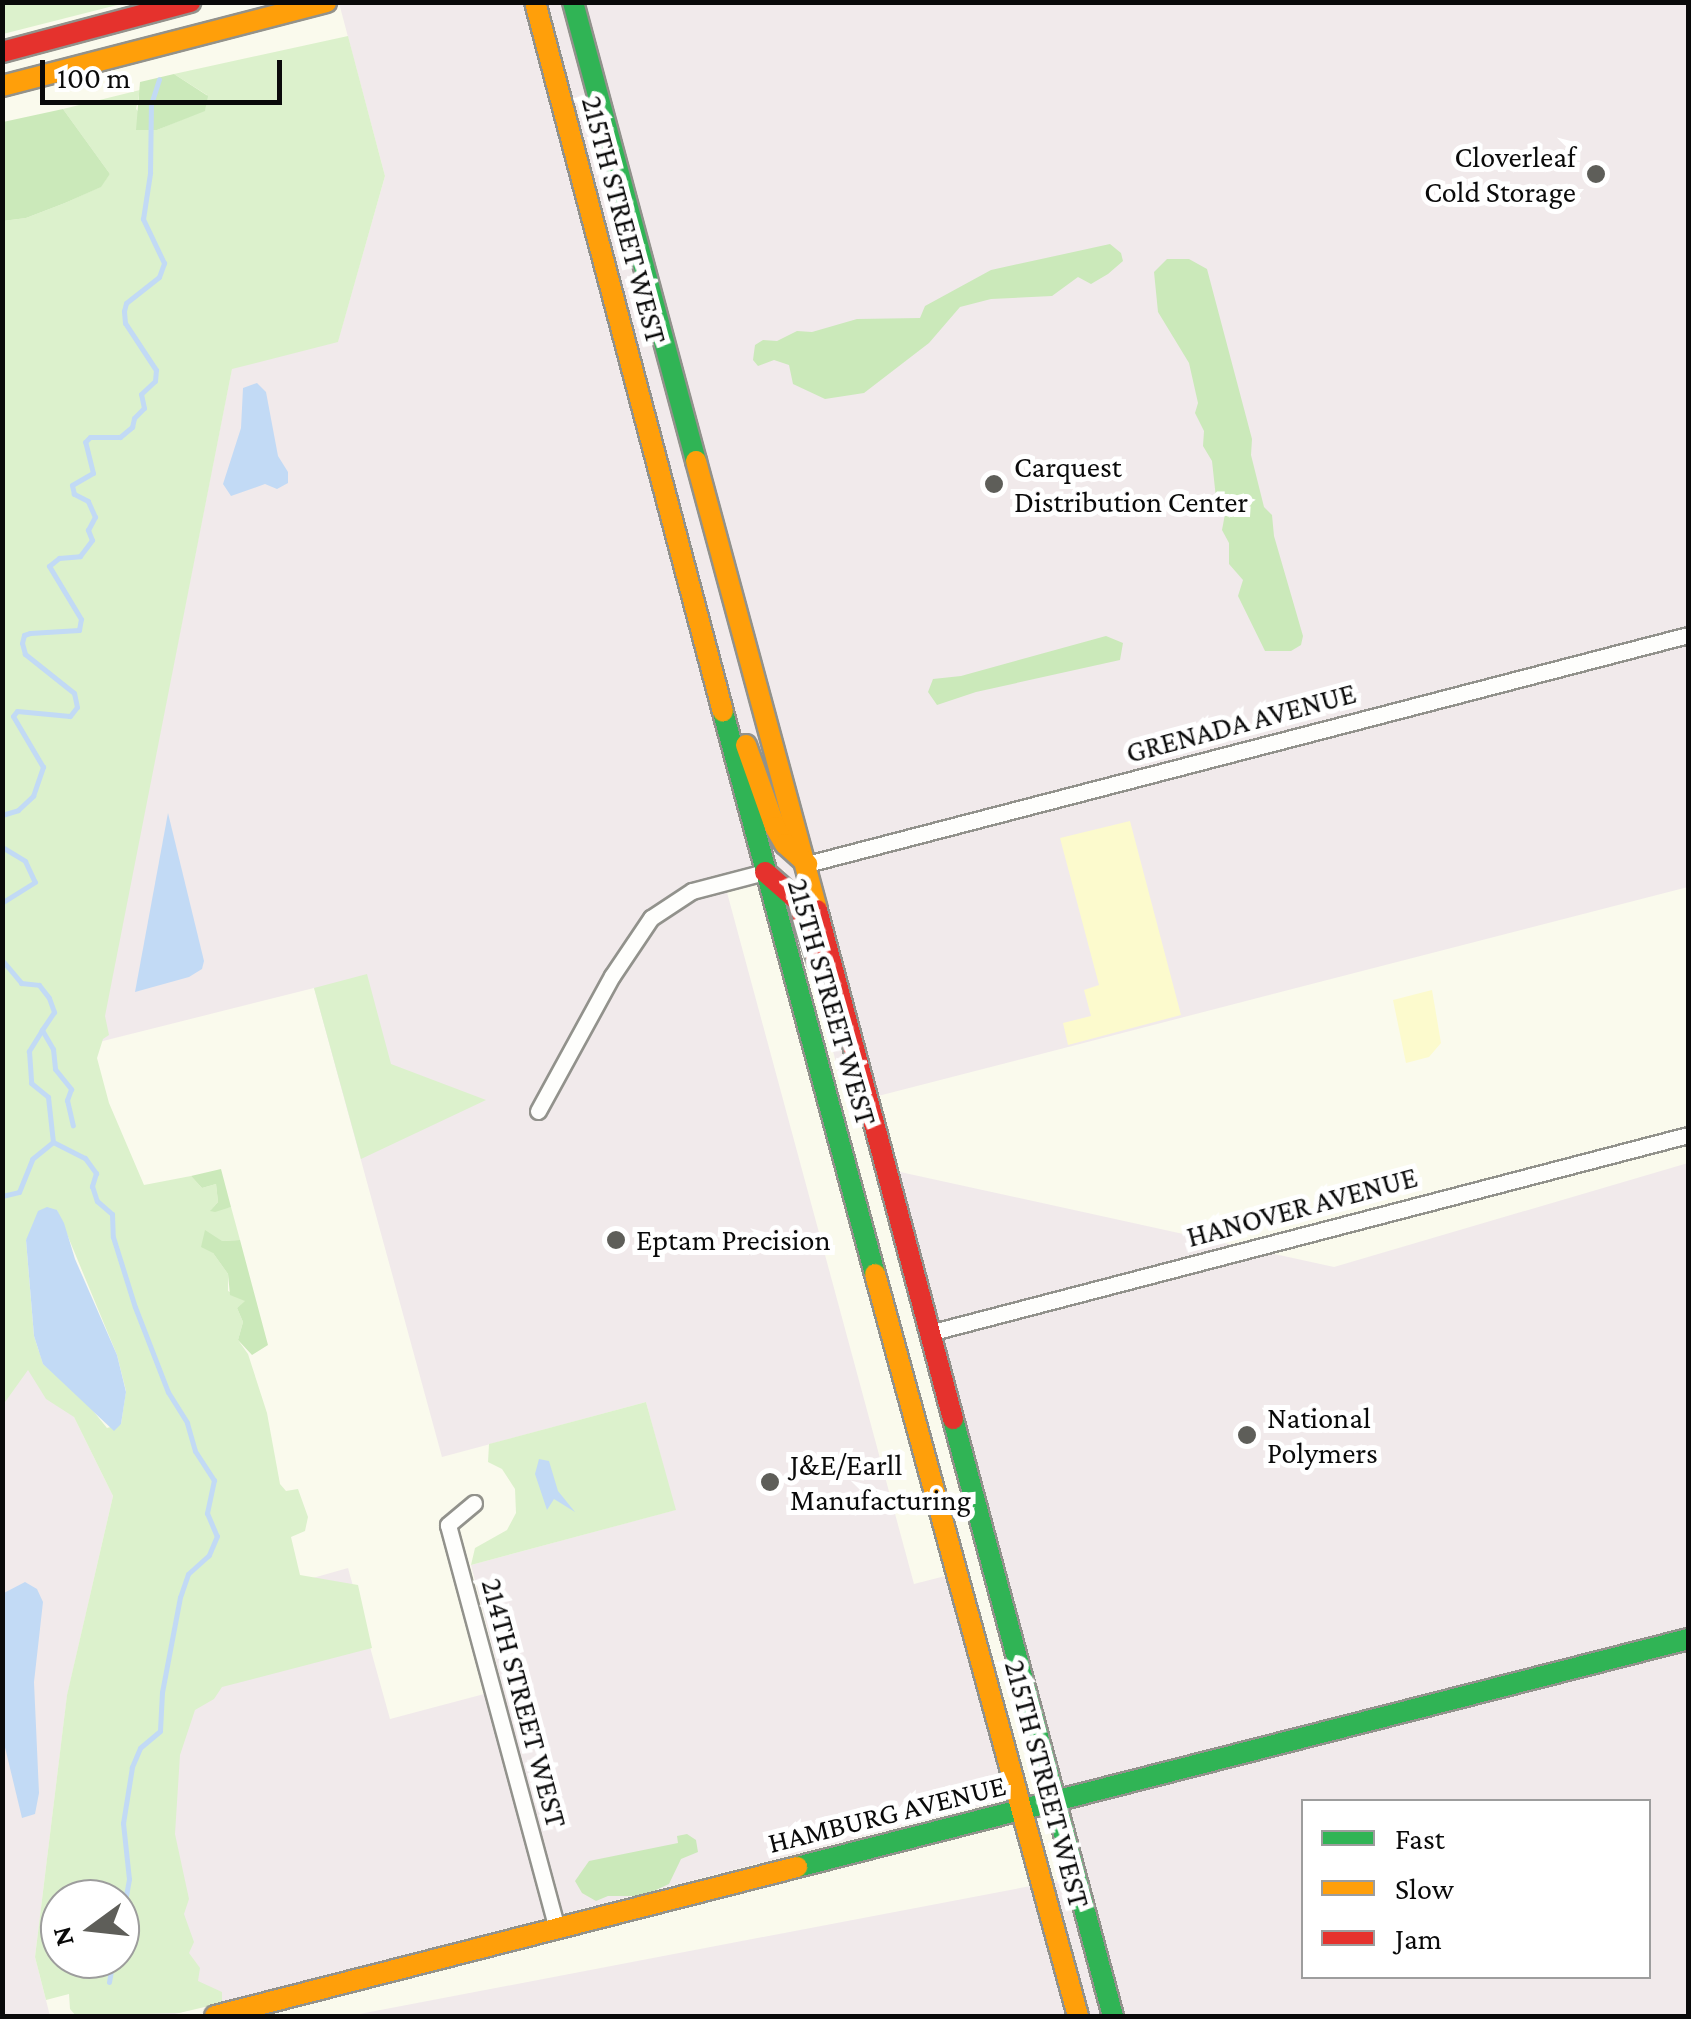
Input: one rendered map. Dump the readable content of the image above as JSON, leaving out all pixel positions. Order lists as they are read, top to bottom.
{
  "streets": {
    "main road": ["215TH STREET WEST", "HAMBURG AVENUE"],
    "street": ["GRENADA AVENUE", "HANOVER AVENUE", "214TH STREET WEST"]
  },
  "crossings": [
    ["215TH STREET WEST", "GRENADA AVENUE"],
    ["215TH STREET WEST", "HANOVER AVENUE"],
    ["215TH STREET WEST", "HAMBURG AVENUE"],
    ["214TH STREET WEST", "HAMBURG AVENUE"]
  ],
  "places": [
    "Cloverleaf Cold Storage",
    "Carquest Distribution Center",
    "Eptam Precision",
    "National Polymers",
    "J&E/Earll Manufacturing"
  ],
  "legend": ["Fast", "Slow", "Jam"],
  "scale_bar": "100 m",
  "north": "left"
}
